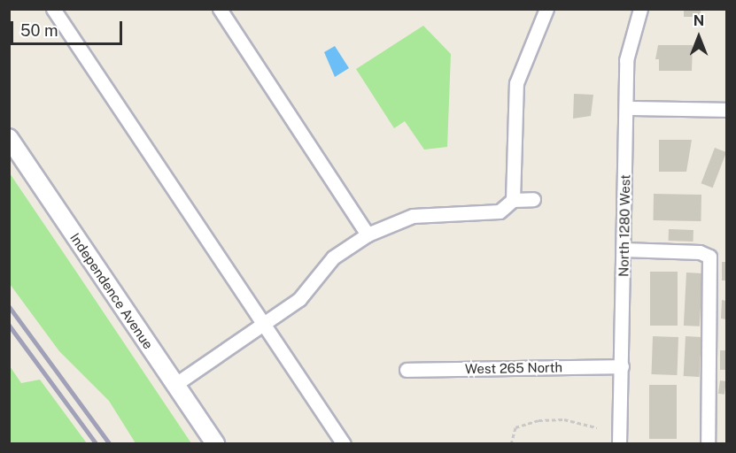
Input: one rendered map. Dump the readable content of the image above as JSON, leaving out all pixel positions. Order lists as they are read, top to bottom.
{
  "streets": {
    "street": ["North 1280 West", "Independence Avenue", "West 265 North"]
  },
  "crossings": [
    ["North 1280 West", "West 265 North"]
  ],
  "scale_bar": "50 m",
  "north": "top"
}
